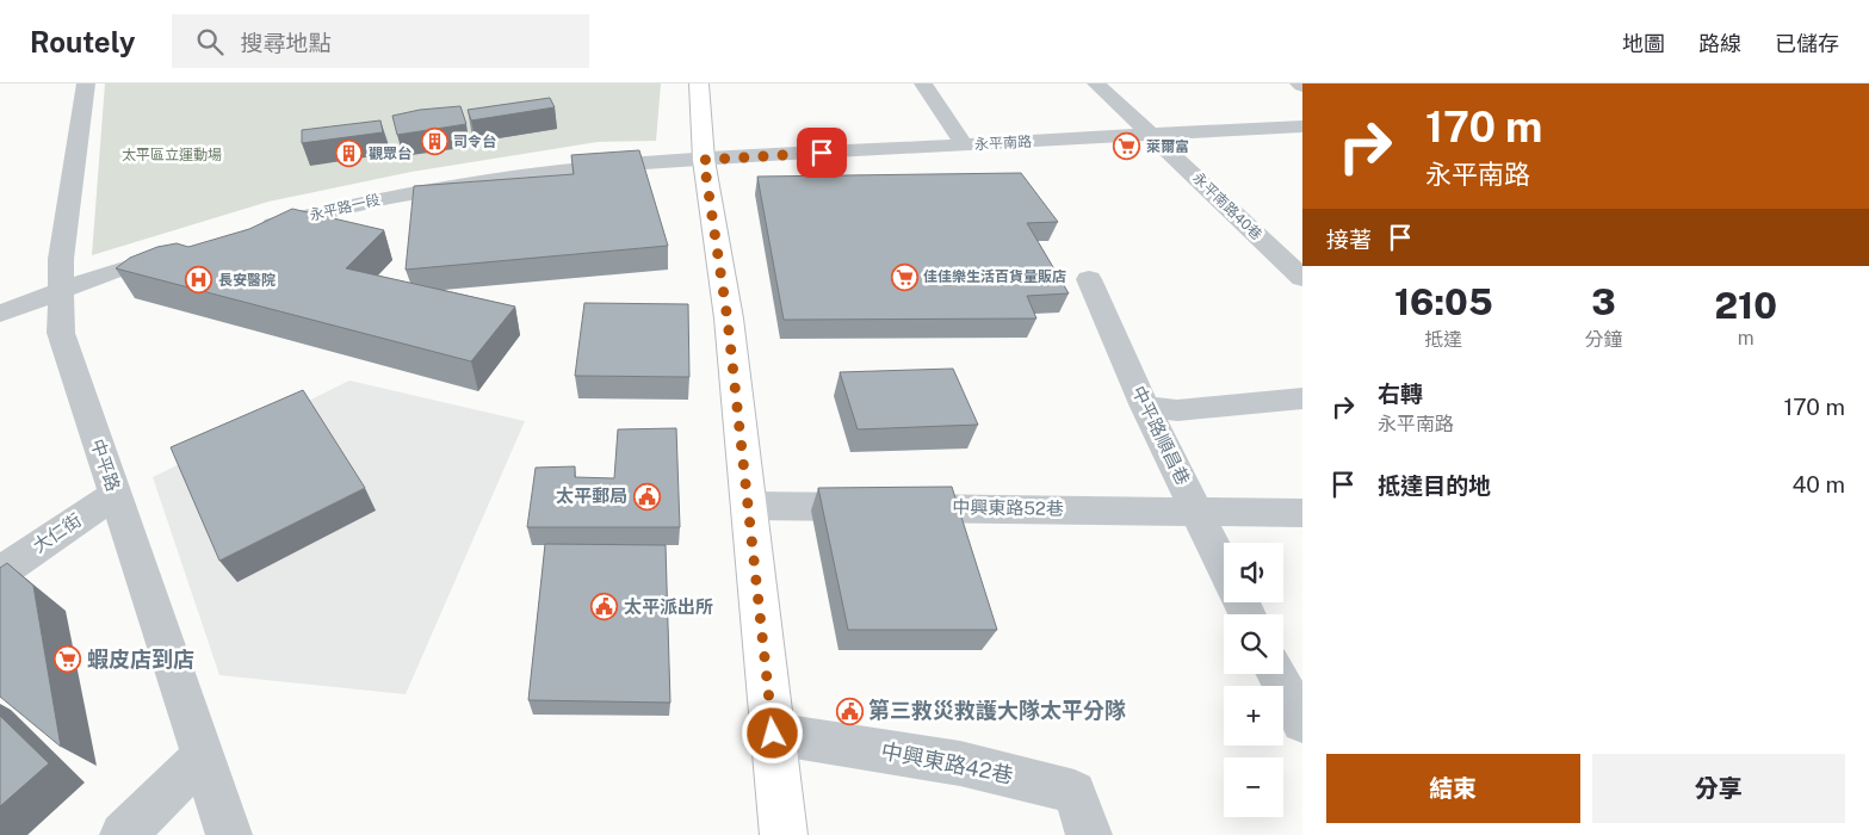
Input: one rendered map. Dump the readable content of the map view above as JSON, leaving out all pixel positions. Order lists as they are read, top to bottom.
{
  "streets": {
    "street": [
      "永平南路",
      "永平南路40巷",
      "永平路一段",
      "中平路順昌巷",
      "中平路",
      "中興東路52巷",
      "大仁街",
      "中興東路42巷"
    ]
  },
  "crossings": [
    ["永平南路", "永平南路40巷"],
    ["永平南路", "永平路一段"],
    ["中平路順昌巷", "中興東路52巷"],
    ["中平路", "大仁街"]
  ],
  "parks": ["太平區立運動場"],
  "places": {
    "building": ["司令台", "觀眾台"],
    "supermarket": ["萊爾富", "佳佳樂生活百貨量販店", "蝦皮店到店"],
    "hospital": ["長安醫院"],
    "public building": ["太平郵局", "太平派出所", "第三救災救護大隊太平分隊"]
  },
  "page": {
    "header": "Routely",
    "search": "搜尋地點",
    "nav": ["地圖", "路線", "已儲存"],
    "turn": ["170 m", "永平南路"],
    "then": "接著",
    "eta": [
      "16:05",
      "抵達",
      "3",
      "分鐘",
      "210",
      "m"
    ],
    "list": [
      {
        "name": "右轉",
        "note": "永平南路",
        "value": "170 m"
      },
      {
        "name": "抵達目的地",
        "value": "40 m"
      }
    ],
    "map_buttons": ["+", "−"],
    "buttons": ["結束", "分享"]
  }
}
